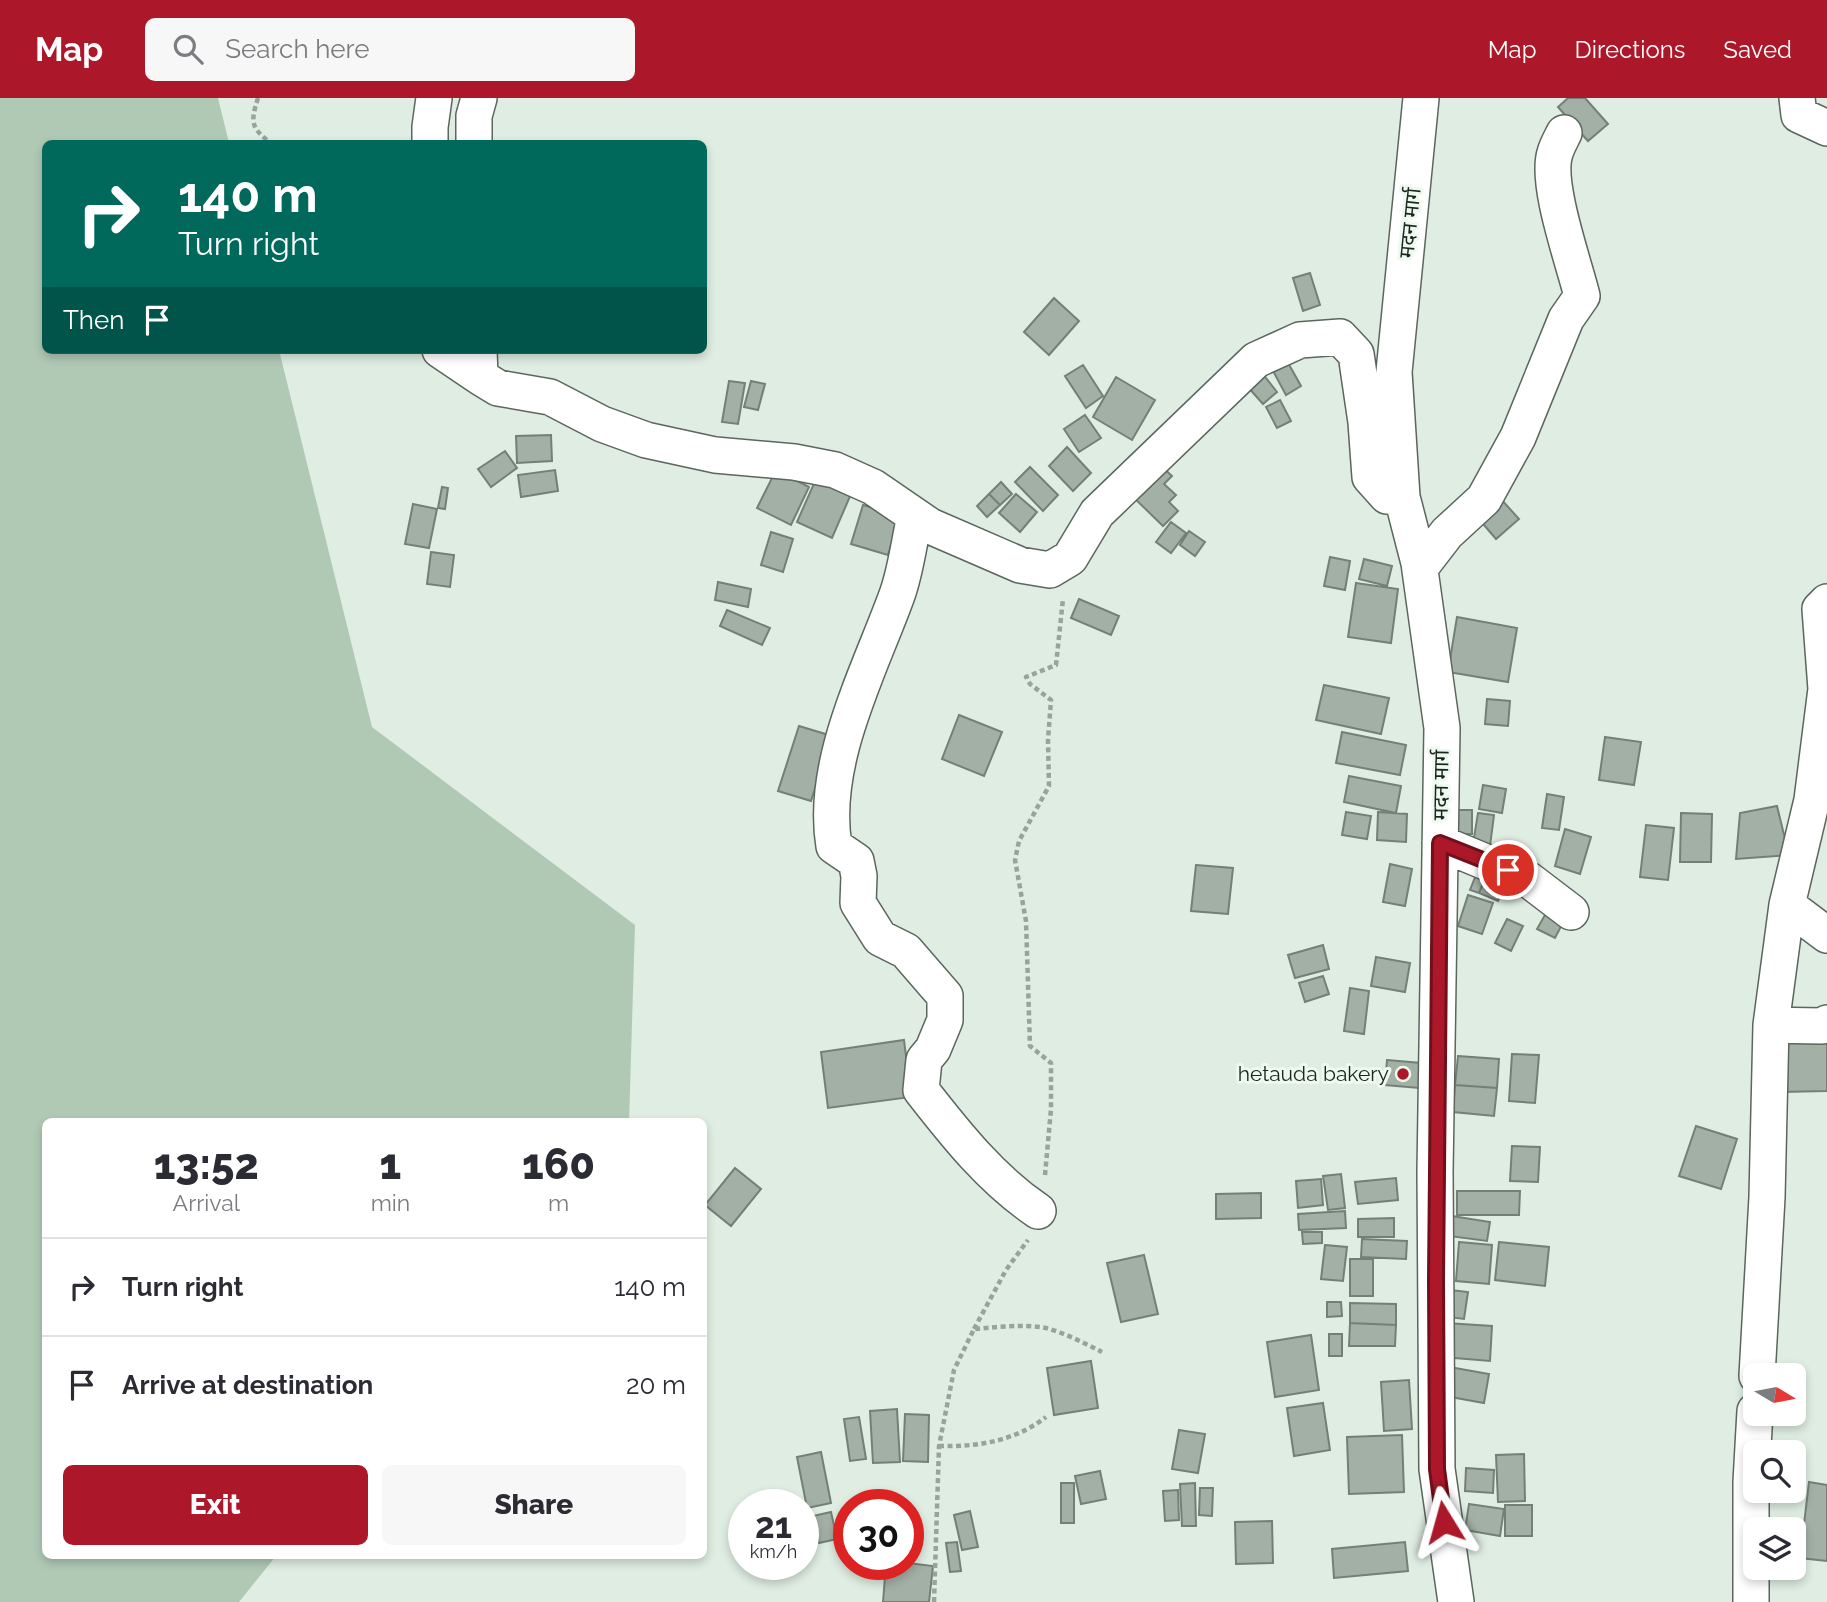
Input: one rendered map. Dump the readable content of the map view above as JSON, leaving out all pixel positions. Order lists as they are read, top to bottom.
{
  "streets": {
    "street": ["मदन मार्ग"]
  },
  "places": ["hetauda bakery"],
  "north": "right",
  "page": {
    "header": "Map",
    "search": "Search here",
    "nav": ["Map", "Directions", "Saved"],
    "turn": ["140 m", "Turn right"],
    "then": "Then",
    "eta": [
      "13:52",
      "Arrival",
      "1",
      "min",
      "160",
      "m"
    ],
    "list": [
      {
        "name": "Turn right",
        "value": "140 m"
      },
      {
        "name": "Arrive at destination",
        "value": "20 m"
      }
    ],
    "buttons": ["Exit", "Share"],
    "speed": "21 km/h",
    "limit": "30"
  }
}
